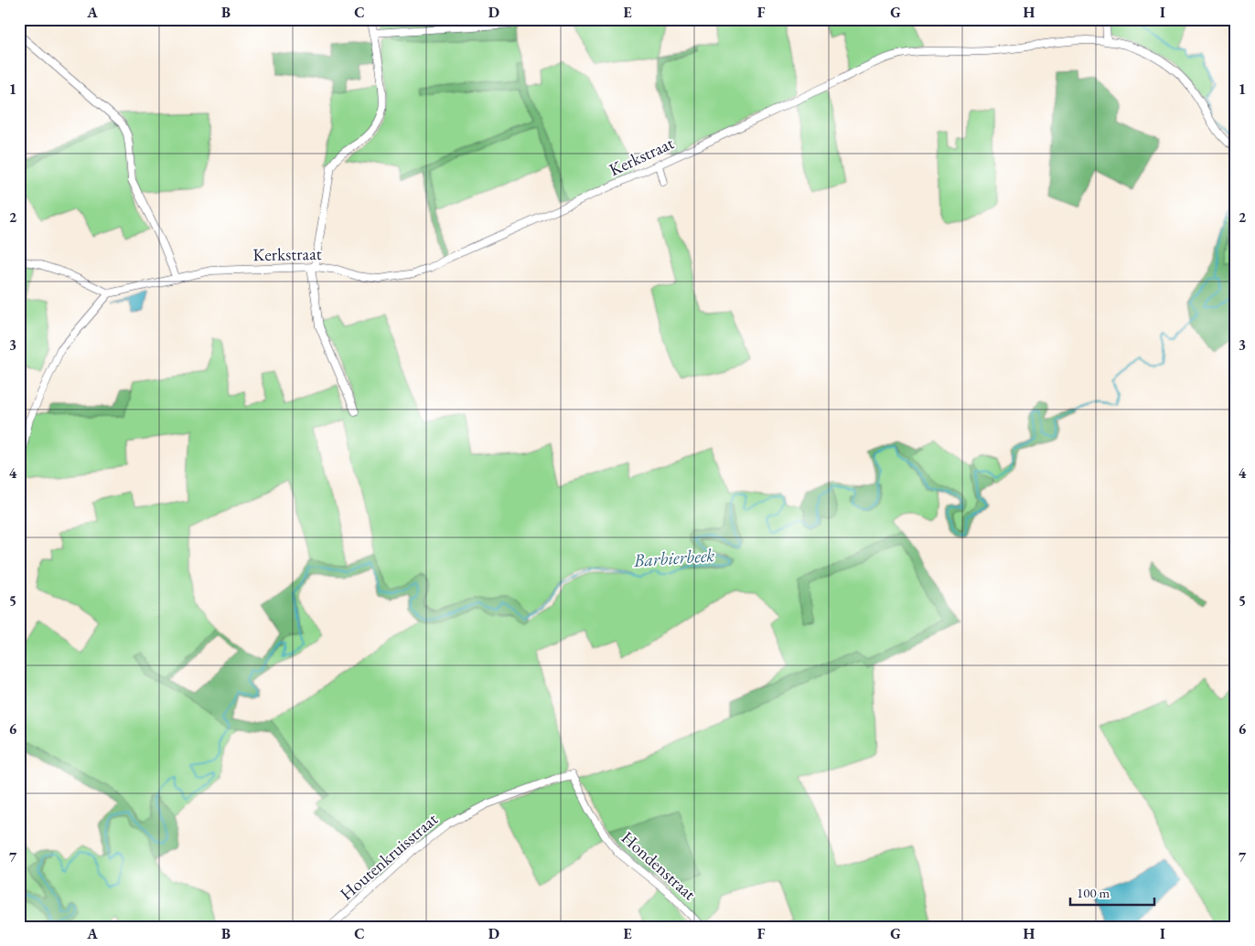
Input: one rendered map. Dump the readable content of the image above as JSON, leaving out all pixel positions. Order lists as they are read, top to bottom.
{
  "streets": {
    "street": ["Kerkstraat", "Houtenkruisstraat", "Hondenstraat"]
  },
  "crossings": [
    ["Houtenkruisstraat", "Hondenstraat"]
  ],
  "water": ["Barbierbeek"],
  "scale_bar": "100 m",
  "grid": {
    "columns": [
      "A",
      "B",
      "C",
      "D",
      "E",
      "F",
      "G",
      "H",
      "I"
    ],
    "rows": [
      "1",
      "2",
      "3",
      "4",
      "5",
      "6",
      "7"
    ]
  }
}
